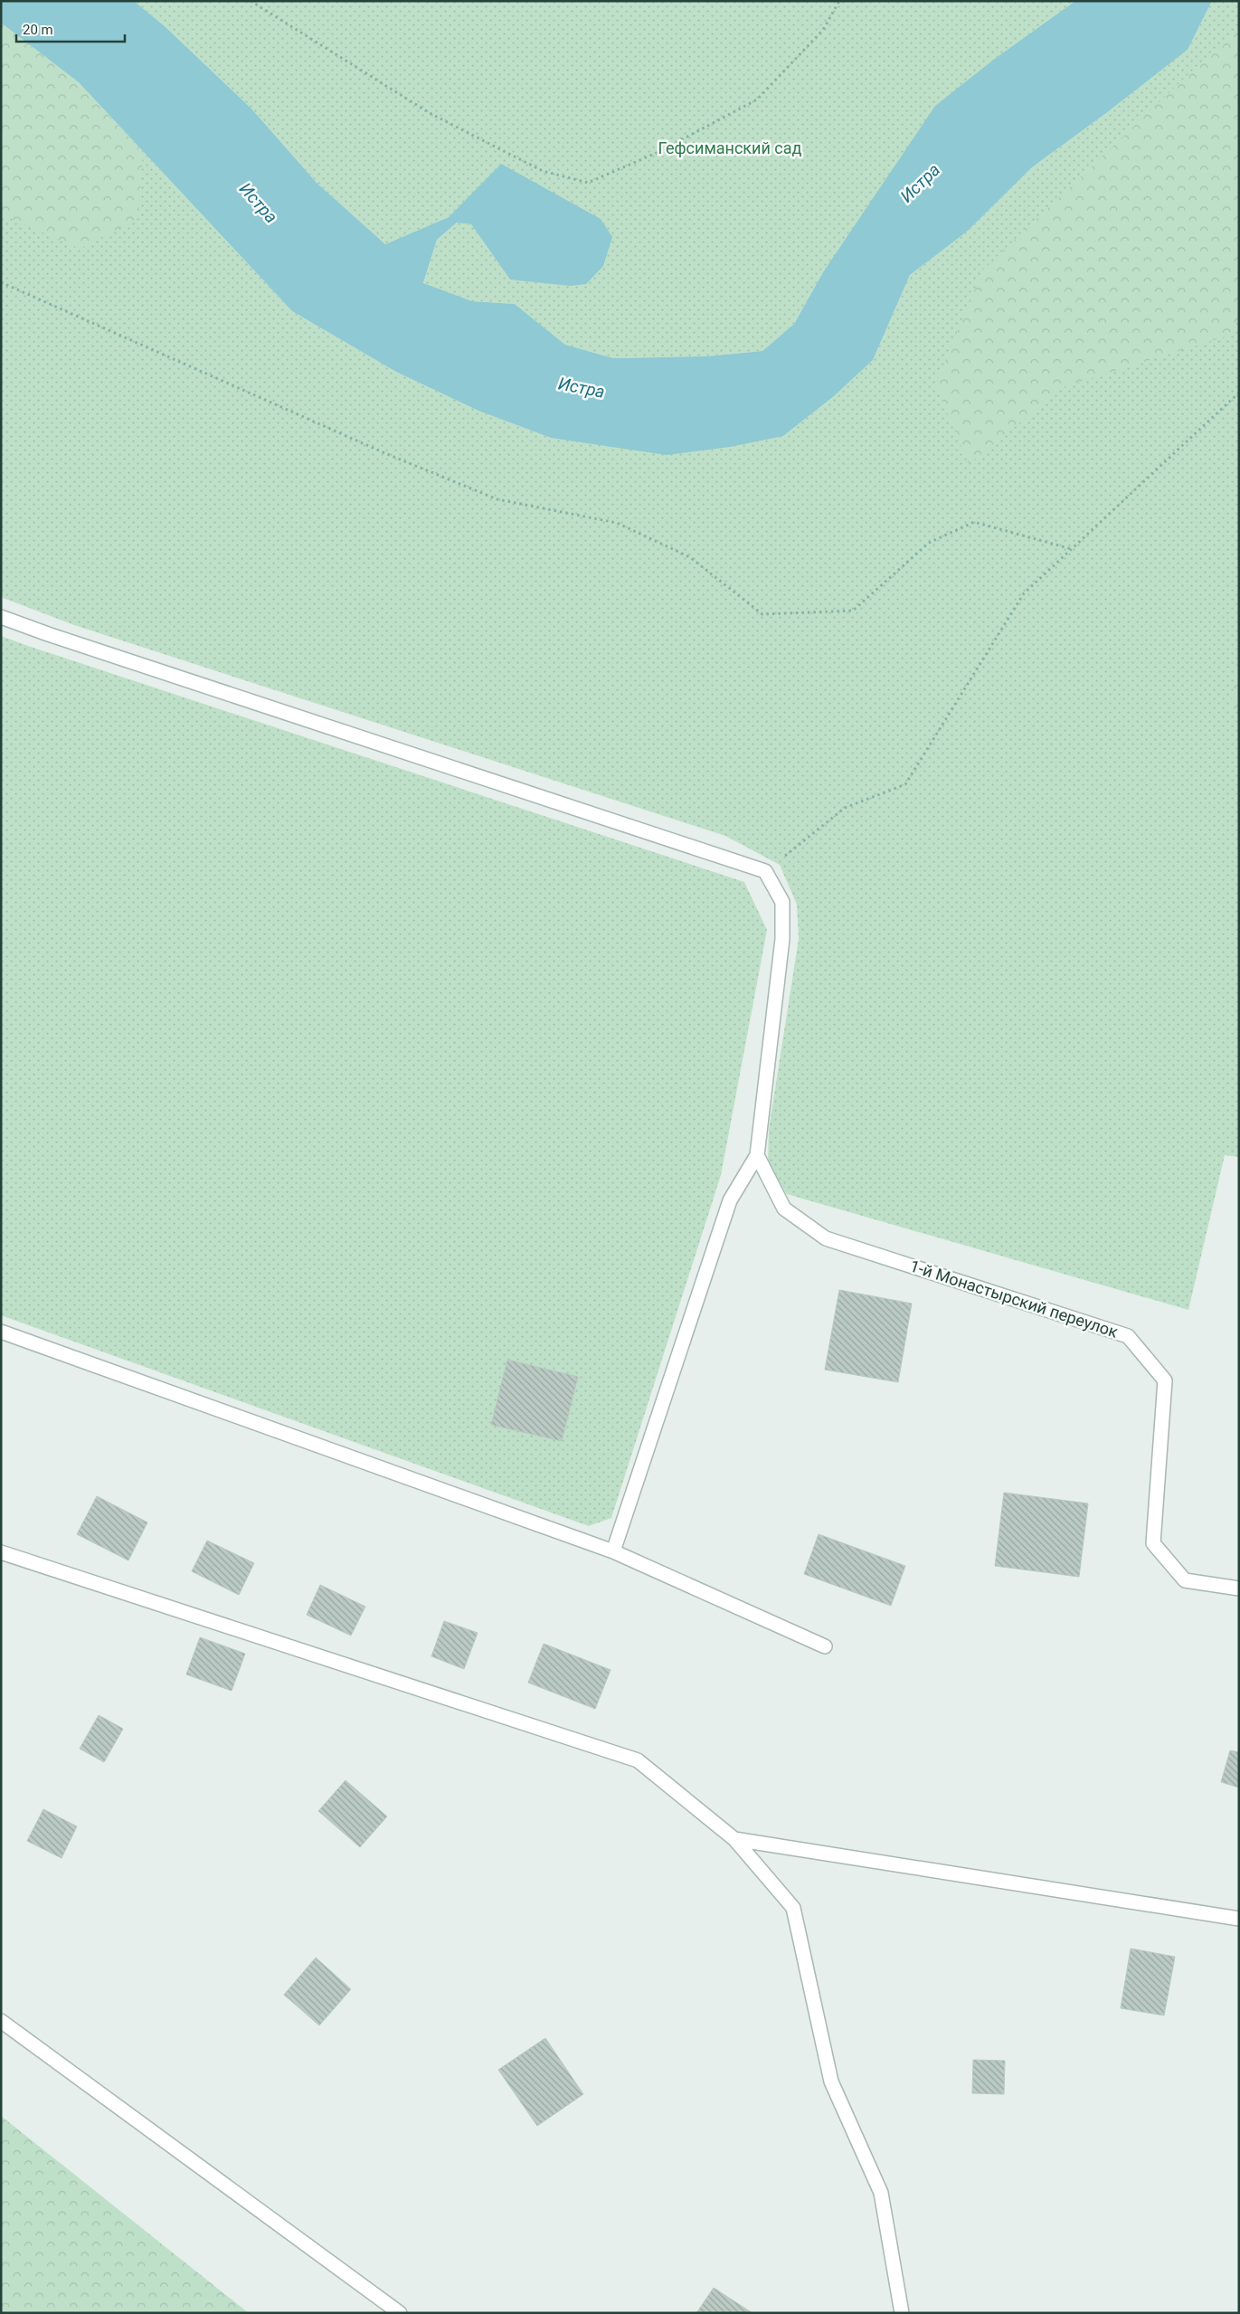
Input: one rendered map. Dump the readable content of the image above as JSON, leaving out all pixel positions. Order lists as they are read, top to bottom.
{
  "streets": {
    "street": ["1-й Монастырский переулок"]
  },
  "water": ["Истра"],
  "parks": ["Гефсиманский сад"],
  "scale_bar": "20 m"
}
